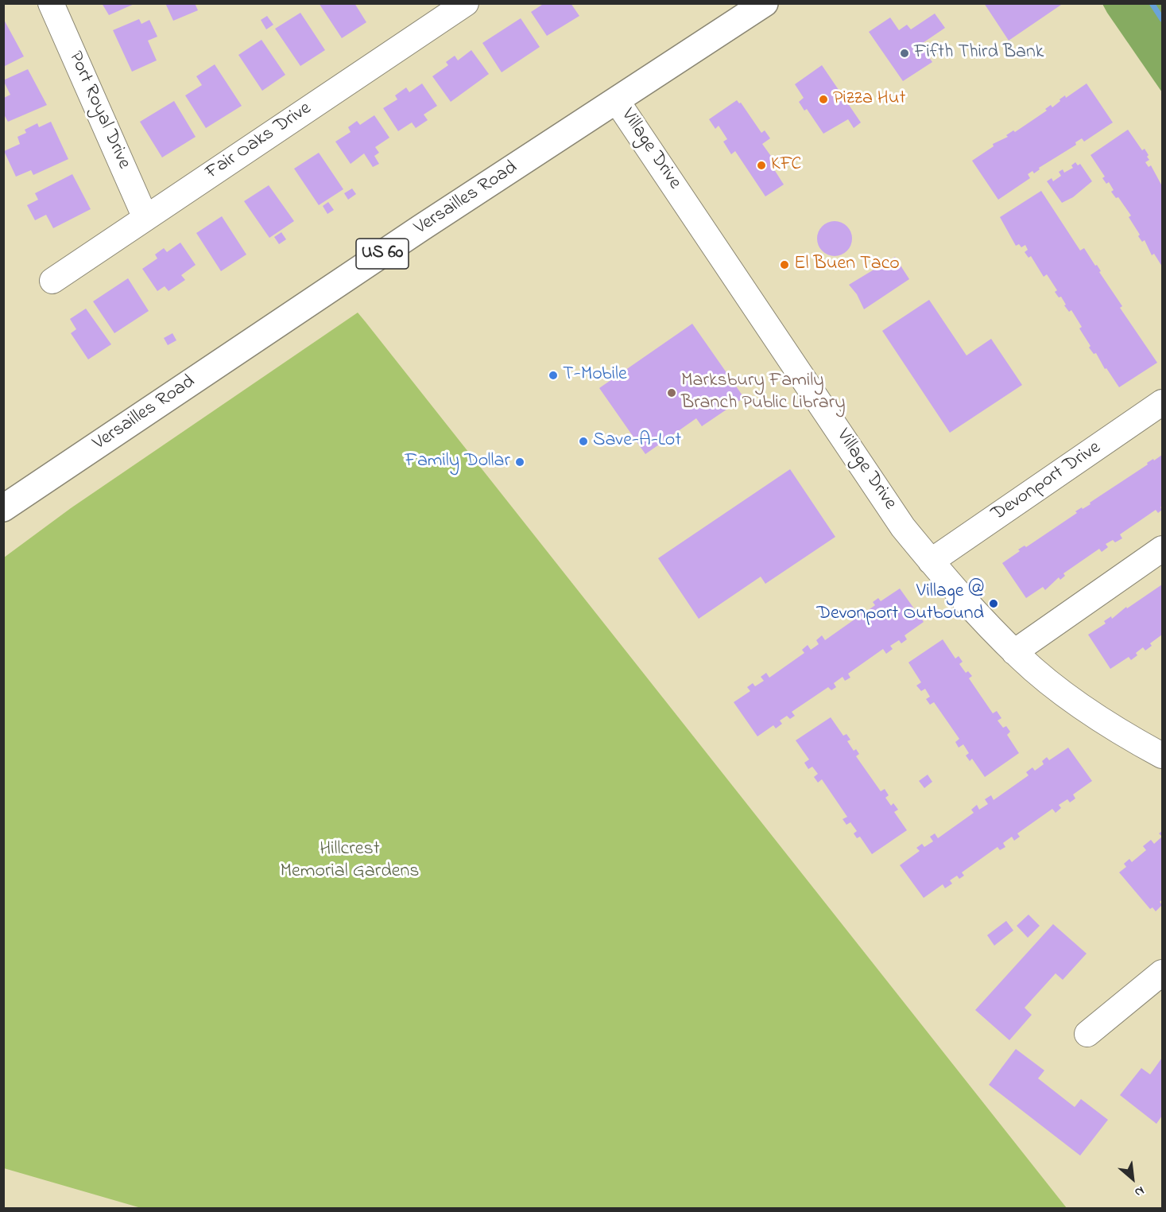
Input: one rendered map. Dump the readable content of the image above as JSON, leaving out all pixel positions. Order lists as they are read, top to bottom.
{
  "streets": {
    "main road": ["Versailles Road", "US 60"],
    "street": [
      "Port Royal Drive",
      "Fair Oaks Drive",
      "Village Drive",
      "Devonport Drive"
    ]
  },
  "crossings": [
    ["Port Royal Drive", "Fair Oaks Drive"],
    ["Village Drive", "Versailles Road"],
    ["Village Drive", "Devonport Drive"]
  ],
  "parks": ["Hillcrest Memorial Gardens"],
  "places": [
    "Fifth Third Bank",
    "Pizza Hut",
    "KFC",
    "El Buen Taco",
    "T-Mobile",
    "Marksbury Family Branch Public Library",
    "Save-A-Lot",
    "Family Dollar",
    "Village @ Devonport Outbound"
  ],
  "north": "bottom right"
}
